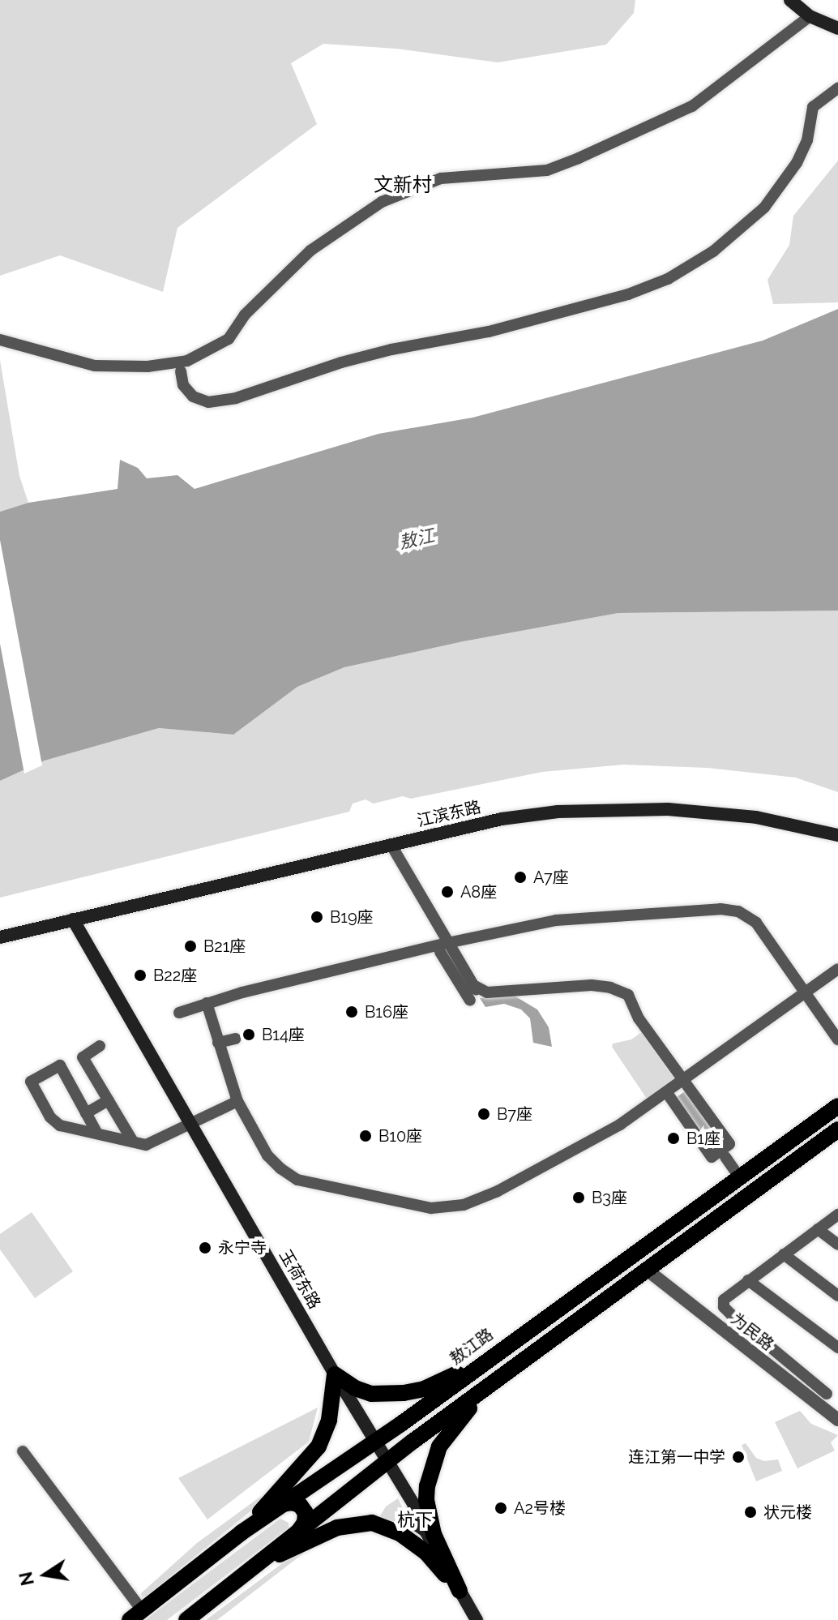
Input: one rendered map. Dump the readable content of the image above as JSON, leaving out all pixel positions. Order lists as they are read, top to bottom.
{
  "streets": {
    "main road": ["江滨东路", "玉荷东路", "敖江路"],
    "street": ["为民路"]
  },
  "crossings": [
    ["江滨东路", "玉荷东路"],
    ["玉荷东路", "敖江路"]
  ],
  "districts": ["文新村", "杭下"],
  "water": ["敖江"],
  "places": [
    "A7座",
    "A8座",
    "B19座",
    "B21座",
    "B22座",
    "B16座",
    "B14座",
    "B7座",
    "B10座",
    "B1座",
    "B3座",
    "永宁寺",
    "连江第一中学",
    "A2号楼",
    "状元楼"
  ],
  "north": "left"
}
